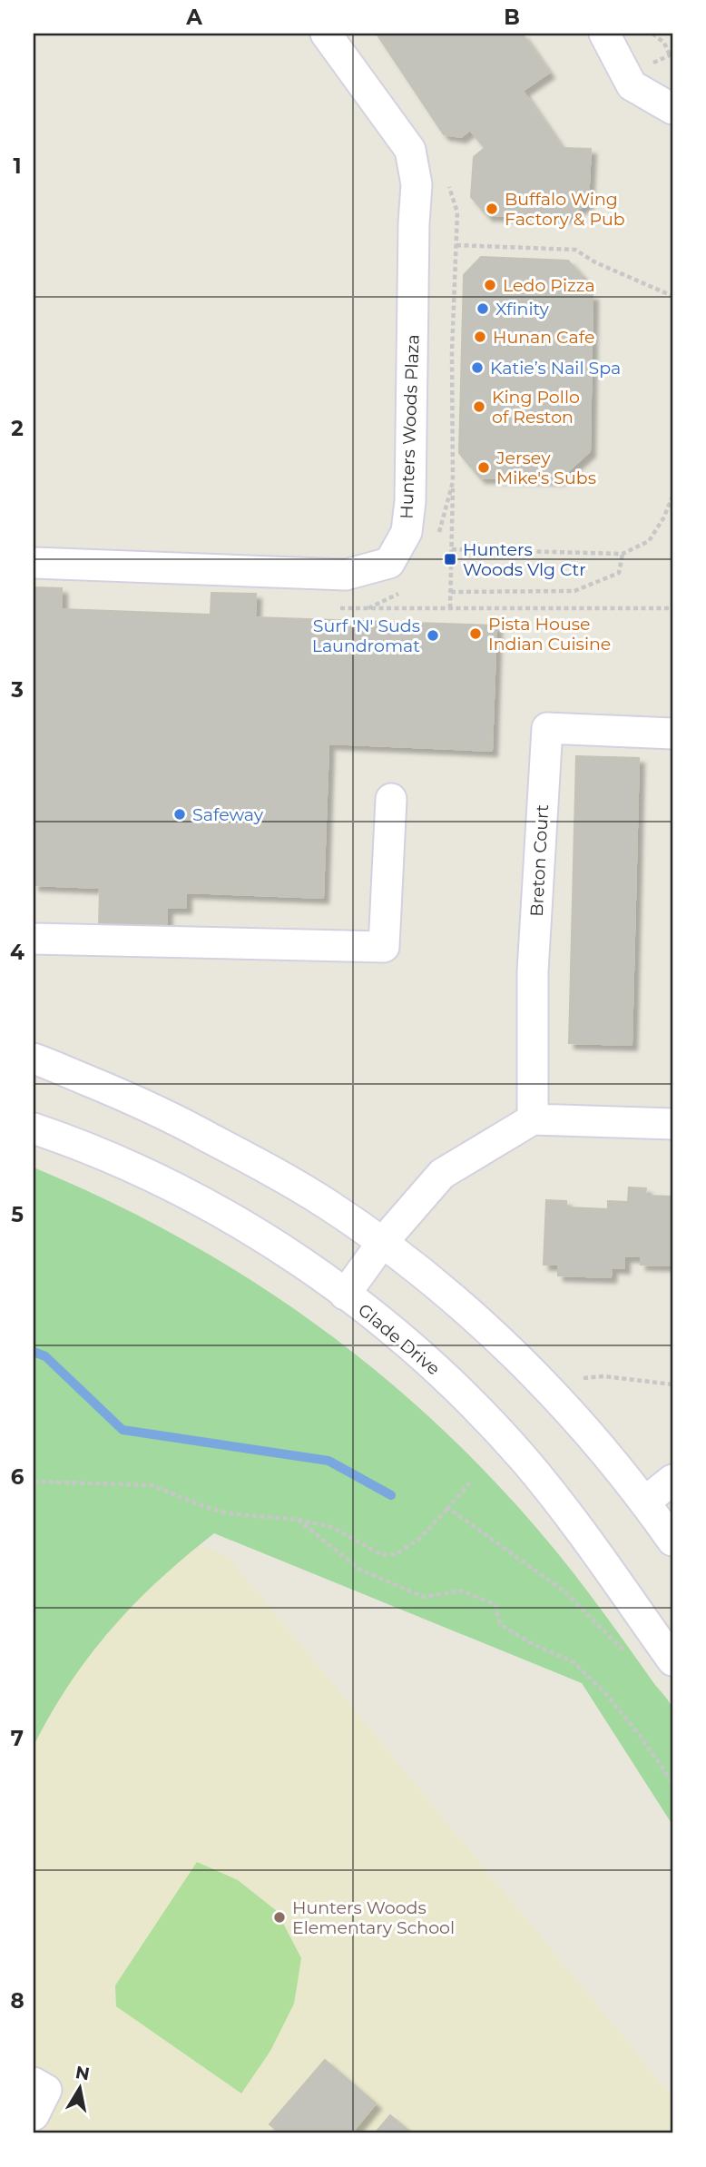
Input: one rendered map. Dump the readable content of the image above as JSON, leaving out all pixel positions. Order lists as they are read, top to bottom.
{
  "streets": {
    "street": ["Hunters Woods Plaza", "Breton Court", "Glade Drive"]
  },
  "places": {
    "other": [
      "Buffalo Wing Factory & Pub",
      "Ledo Pizza",
      "Xfinity",
      "Hunan Cafe",
      "Katie’s Nail Spa",
      "King Pollo of Reston",
      "Jersey Mike's Subs",
      "Pista House Indian Cuisine",
      "Surf 'N' Suds Laundromat",
      "Safeway",
      "Hunters Woods Elementary School"
    ],
    "transit": ["Hunters Woods Vlg Ctr"]
  },
  "north": "top",
  "grid": {
    "columns": ["A", "B"],
    "rows": [
      "1",
      "2",
      "3",
      "4",
      "5",
      "6",
      "7",
      "8"
    ]
  }
}
